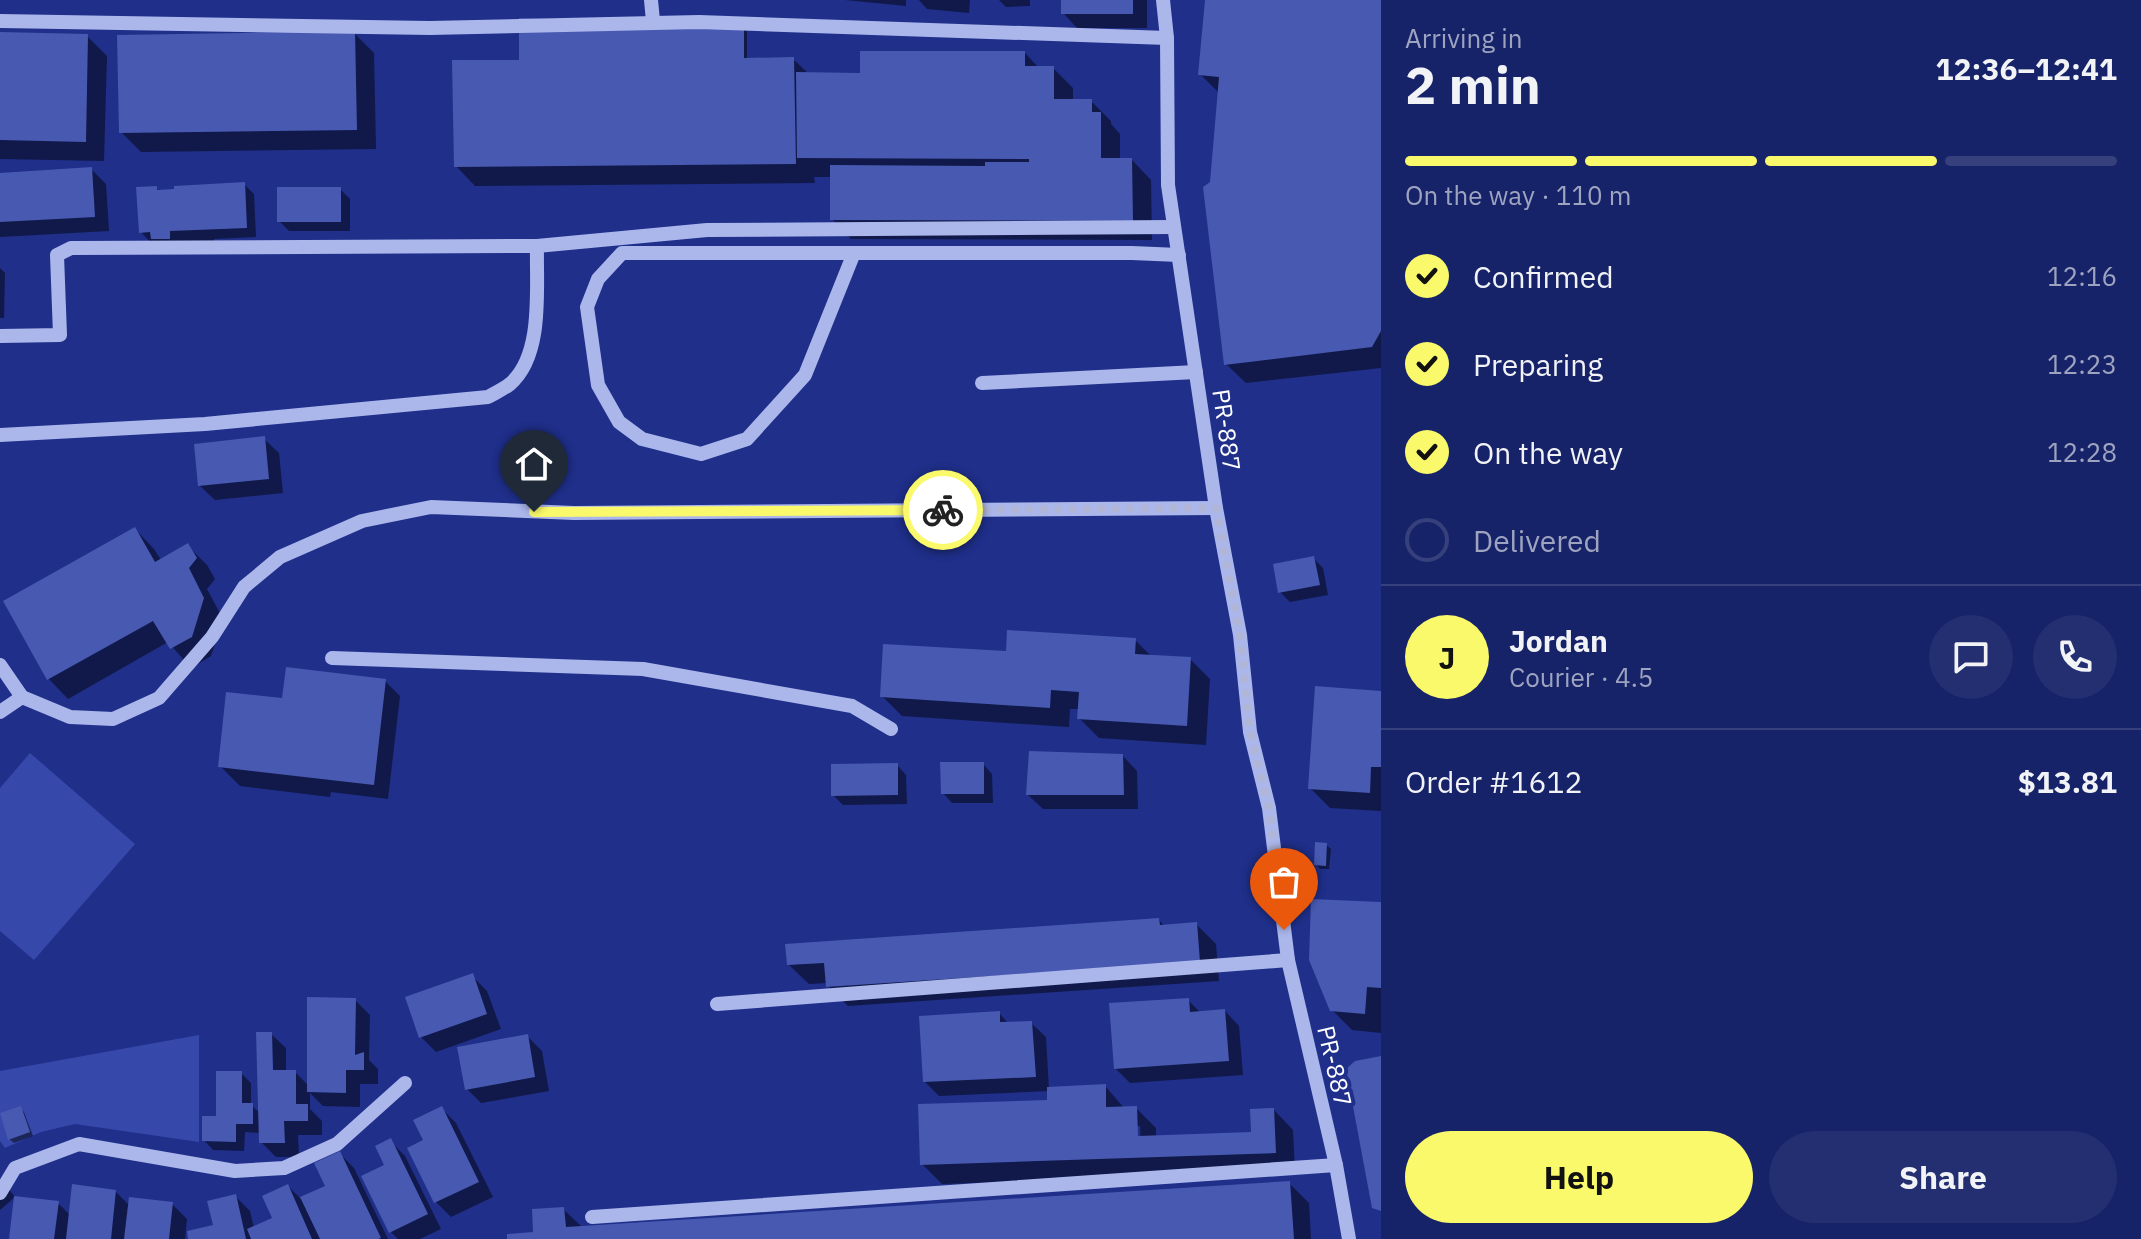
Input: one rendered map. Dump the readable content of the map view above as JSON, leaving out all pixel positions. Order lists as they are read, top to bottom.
{
  "streets": {
    "street": ["PR-887"]
  },
  "page": {
    "heading": ["2 min", "Arriving in", "12:36–12:41"],
    "panel": [
      "Jordan",
      "Courier · 4.5",
      "Order #1612",
      "$13.81"
    ],
    "bar": "On the way · 110 m",
    "list": [
      ["Confirmed", "12:16"],
      ["Preparing", "12:23"],
      ["On the way", "12:28"],
      "Delivered"
    ],
    "round": "J",
    "buttons": ["Help", "Share"]
  }
}
